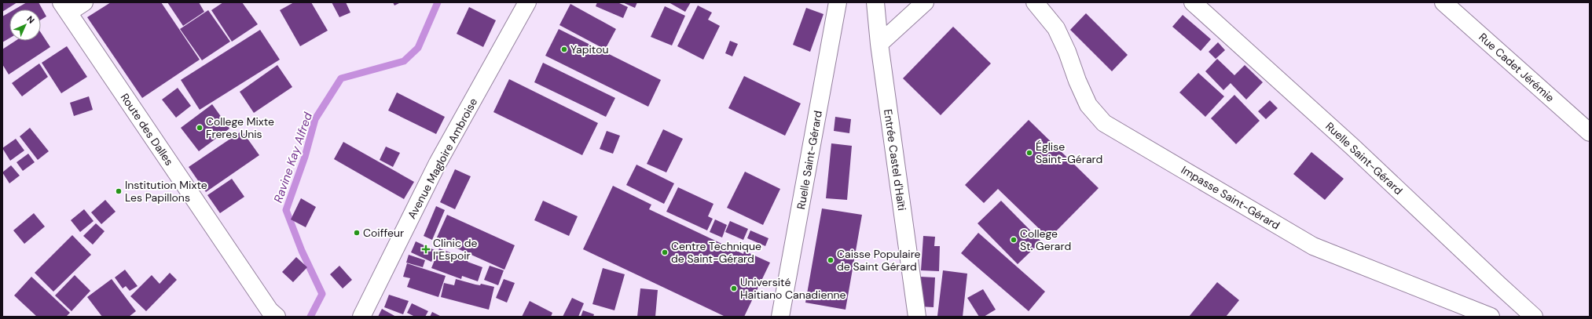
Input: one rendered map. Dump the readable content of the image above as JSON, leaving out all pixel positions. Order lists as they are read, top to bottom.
{
  "streets": {
    "street": [
      "Rue Cadet Jérémie",
      "Route des Dalles",
      "Avenue Magloire Ambroise",
      "Ruelle Saint-Gérard",
      "Entrée Castel d'Haïti",
      "Impasse Saint-Gérard"
    ]
  },
  "water": ["Ravine Kay Alfred"],
  "places": {
    "other": [
      "Yapitou",
      "College Mixte Freres Unis",
      "Église Saint-Gérard",
      "Institution Mixte Les Papillons",
      "Coiffeur",
      "College St. Gerard",
      "Centre Technique de Saint-Gérard",
      "Caisse Populaire de Saint Gérard",
      "Université Haitiano Canadienne"
    ],
    "health": ["Clinic de l\"Espoir"]
  },
  "north": "top right"
}
